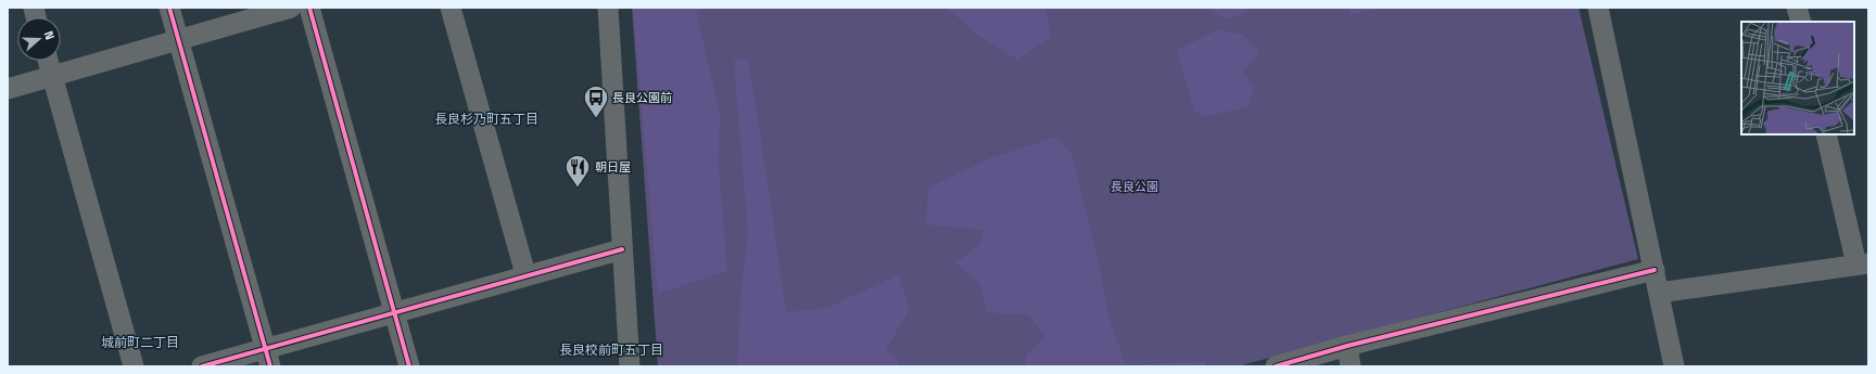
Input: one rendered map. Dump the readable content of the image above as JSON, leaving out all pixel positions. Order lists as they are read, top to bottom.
{
  "districts": ["長良杉乃町五丁目", "城前町二丁目", "長良校前町五丁目"],
  "parks": ["長良公園"],
  "places": {
    "bus stop": ["長良公園前"],
    "restaurant": ["朝日屋"]
  },
  "north": "right"
}
